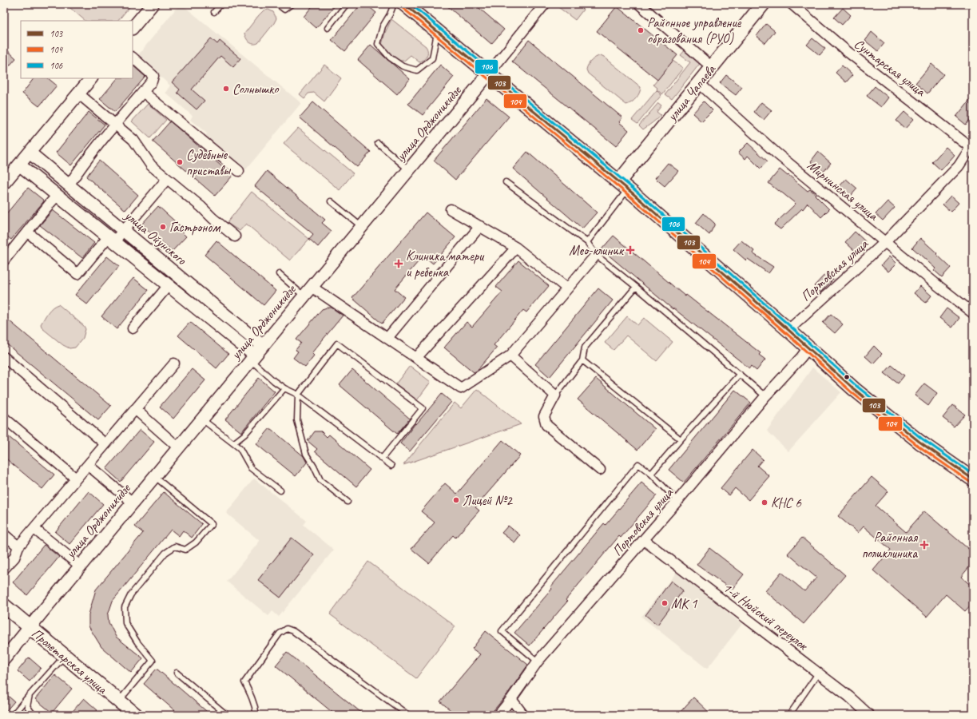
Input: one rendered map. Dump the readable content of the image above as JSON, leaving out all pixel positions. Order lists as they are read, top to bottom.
{
  "streets": {
    "main road": ["улица Чапаева", "Пролетарская улица"],
    "street": [
      "Сунтарская улица",
      "улица Орджоникидзе",
      "Мирнинская улица",
      "улица Ойунского",
      "Портовская улица",
      "1-й Нюйский переулок"
    ]
  },
  "crossings": [
    ["Сунтарская улица", "Портовская улица"],
    ["улица Чапаева", "Мирнинская улица"],
    ["улица Орджоникидзе", "улица Ойунского"],
    ["улица Орджоникидзе", "Пролетарская улица"],
    ["Мирнинская улица", "Портовская улица"],
    ["Портовская улица", "1-й Нюйский переулок"]
  ],
  "places": {
    "other": [
      "Районное управление образования (РУО)",
      "Солнышко",
      "Судебные приставы",
      "Гастроном",
      "Лицей №2",
      "КНС 6",
      "МК 1"
    ],
    "health": ["Мео-клиник", "Клиника матери и ребенка", "Районная поликлиника"]
  },
  "lines": ["transit line 103", "transit line 106", "transit line 104"],
  "legend": ["103", "104", "106"]
}
